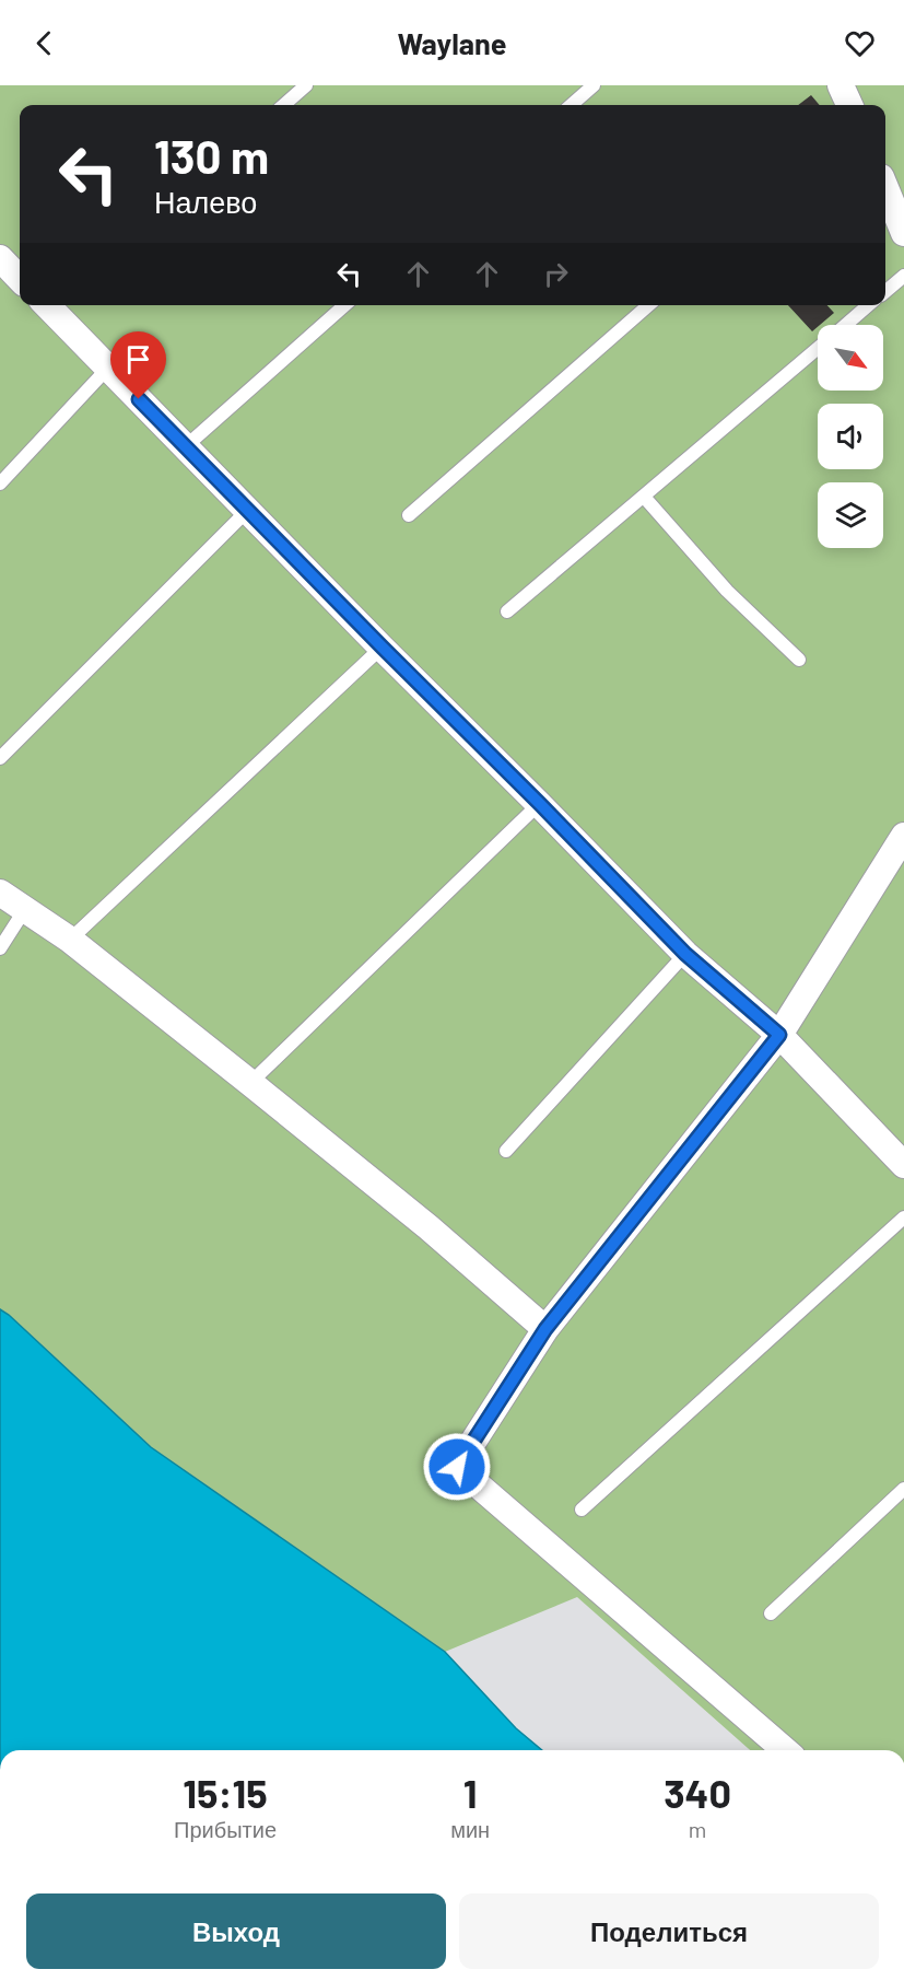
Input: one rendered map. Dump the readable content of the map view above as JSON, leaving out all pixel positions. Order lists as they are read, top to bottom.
{
  "north": "bottom right",
  "page": {
    "header": "Waylane",
    "turn": ["130 m", "Налево"],
    "eta": [
      "15:15",
      "Прибытие",
      "1",
      "мин",
      "340",
      "m"
    ],
    "buttons": ["Выход", "Поделиться"]
  }
}
